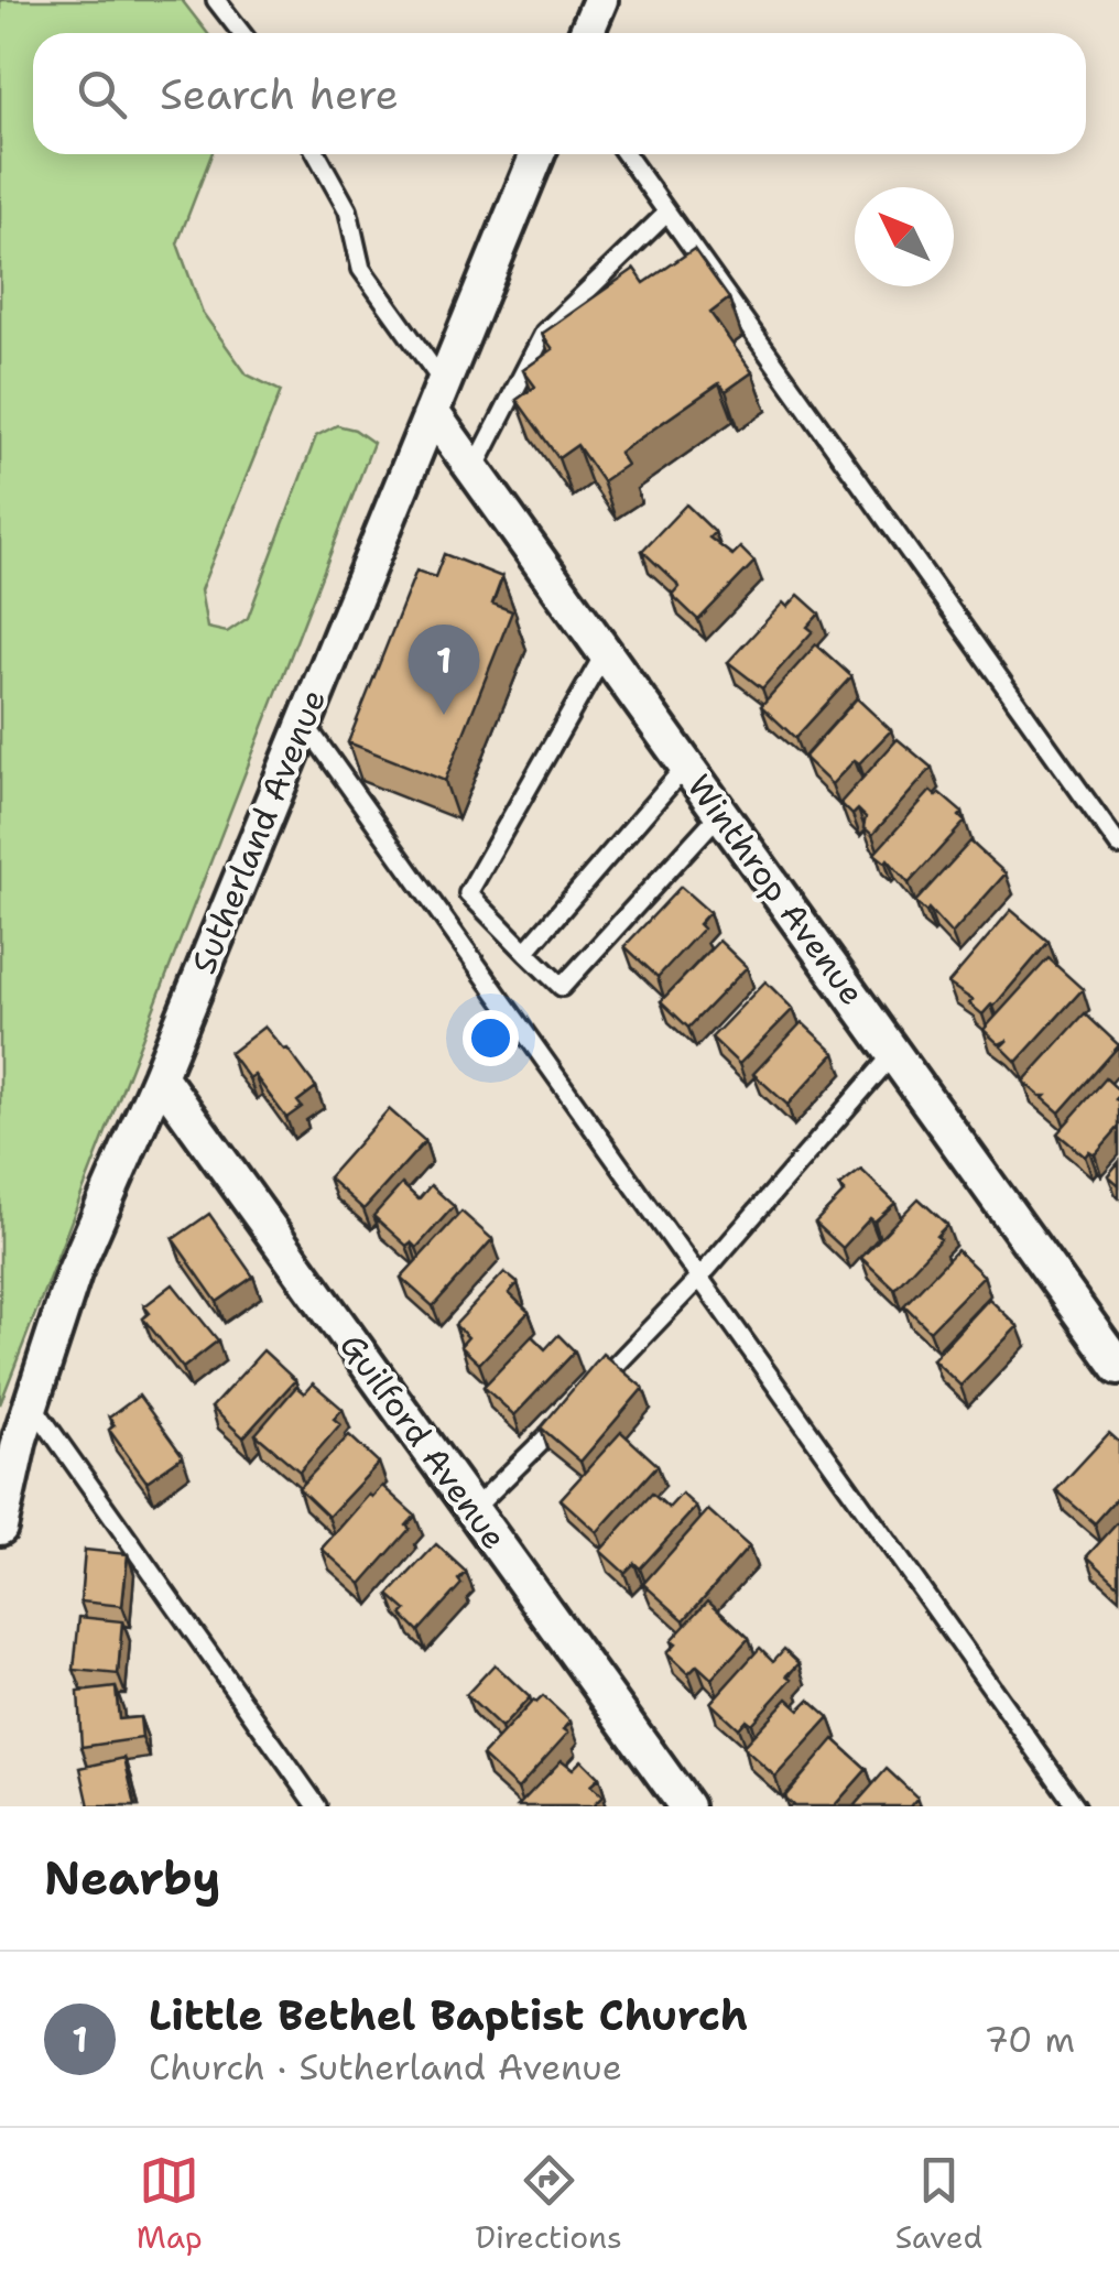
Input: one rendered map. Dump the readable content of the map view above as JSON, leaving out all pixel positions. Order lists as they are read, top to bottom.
{
  "streets": {
    "street": ["Sutherland Avenue", "Winthrop Avenue", "Guilford Avenue"]
  },
  "crossings": [
    ["Sutherland Avenue", "Winthrop Avenue"],
    ["Sutherland Avenue", "Guilford Avenue"]
  ],
  "north": "top left",
  "page": {
    "search": "Search here",
    "pins": "1",
    "heading": "Nearby",
    "list": [
      {
        "mark": "1",
        "name": "Little Bethel Baptist Church",
        "note": "Church · Sutherland Avenue",
        "value": "70 m"
      }
    ],
    "nav": ["Map", "Directions", "Saved"]
  }
}
